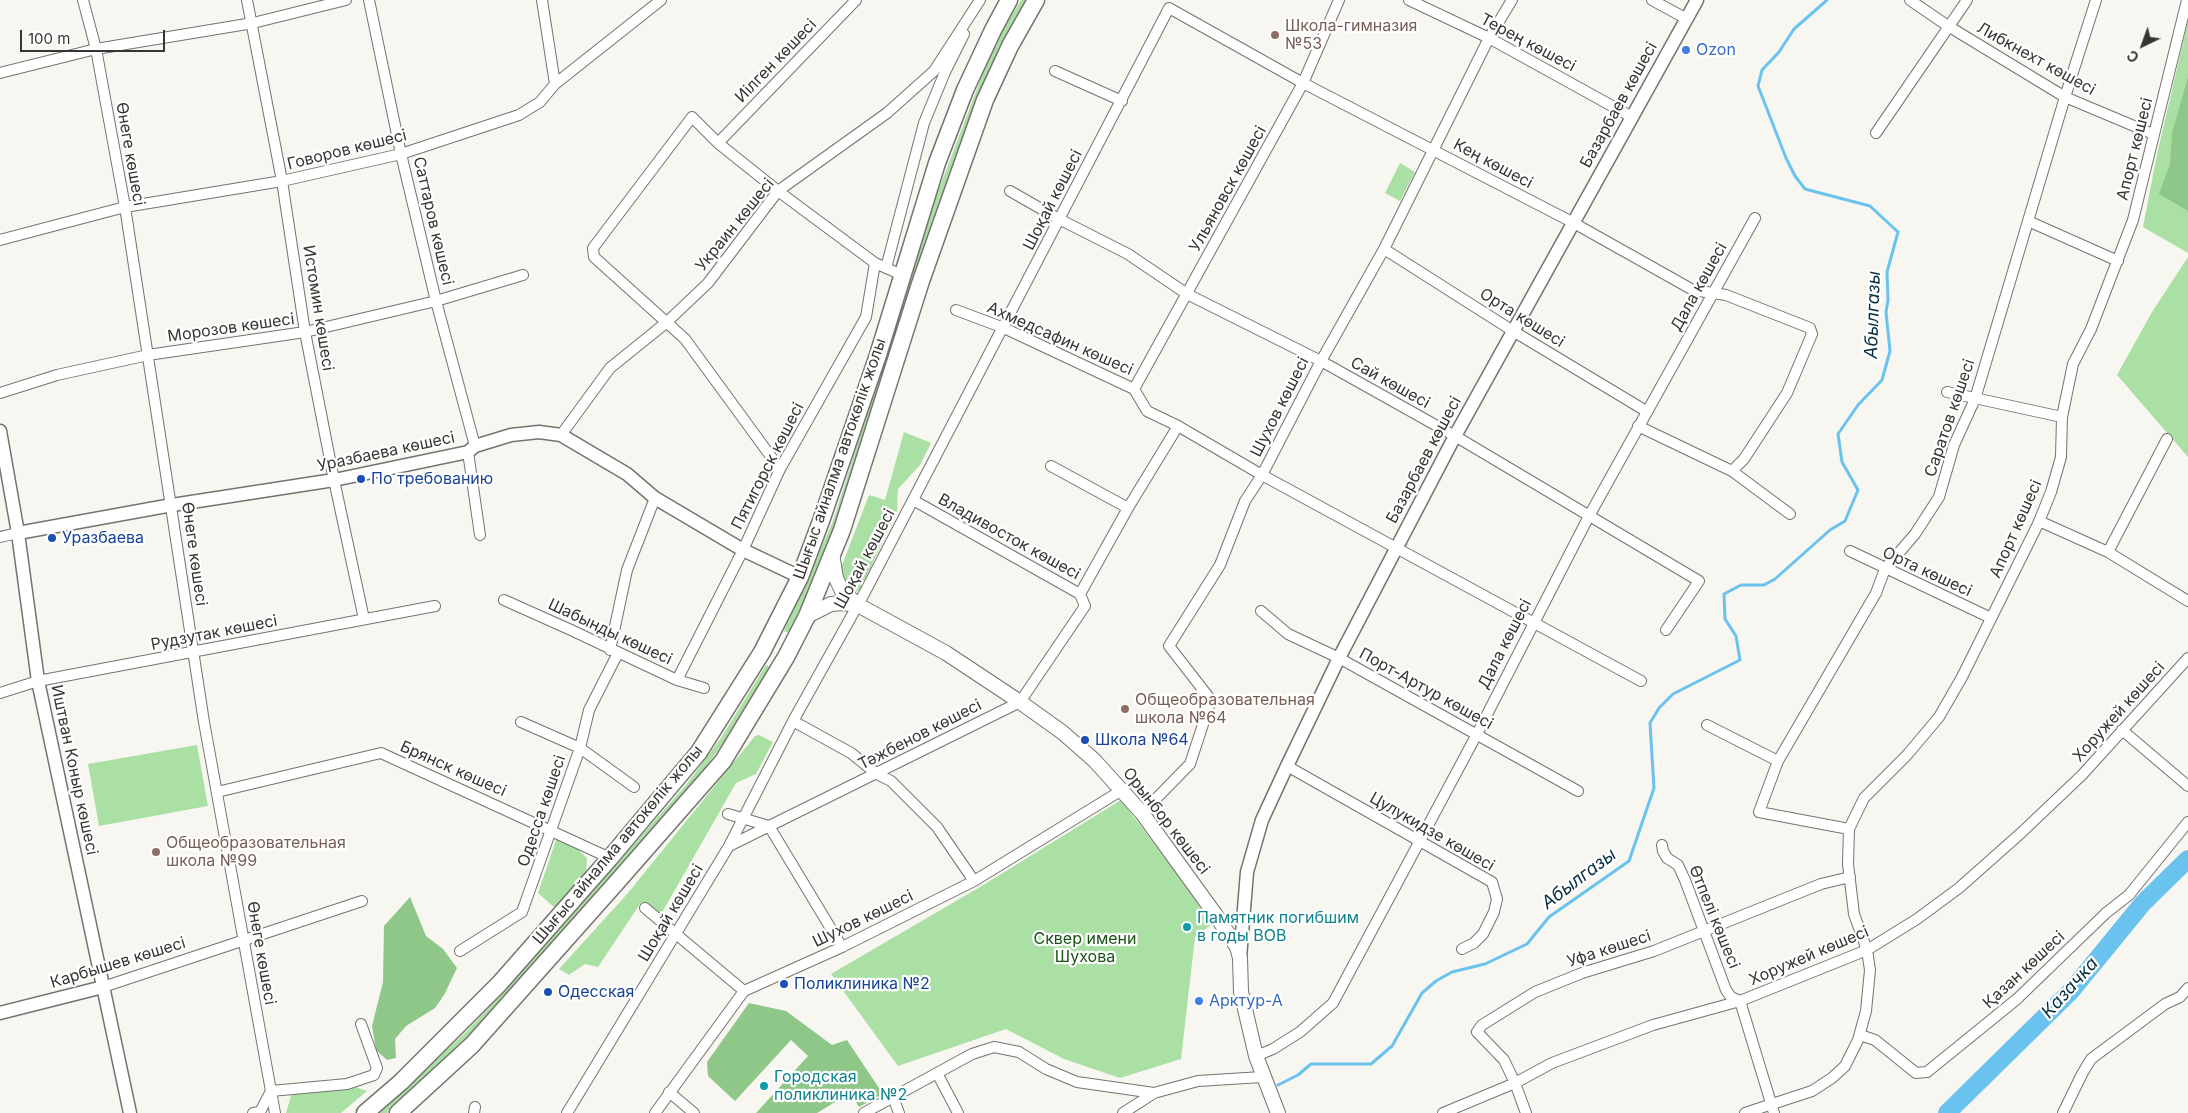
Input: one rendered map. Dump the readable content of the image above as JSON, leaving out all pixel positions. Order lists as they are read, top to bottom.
{
  "streets": {
    "main road": ["Шығыс айналма автокөлік жолы", "Орынбор көшесі"],
    "street": [
      "Терең көшесі",
      "Либкнехт көшесі",
      "Иілген көшесі",
      "Базарбаев көшесі",
      "Апорт көшесі",
      "Говоров көшесі",
      "Өнеге көшесі",
      "Кең көшесі",
      "Ульяновск көшесі",
      "Шоқай көшесі",
      "Саттаров көшесі",
      "Украин көшесі",
      "Дала көшесі",
      "Истомин көшесі",
      "Орта көшесі",
      "Морозов көшесі",
      "Ахмедсафин көшесі",
      "Сай көшесі",
      "Шухов көшесі",
      "Саратов көшесі",
      "Уразбаева көшесі",
      "Пятигорск көшесі",
      "Владивосток көшесі",
      "Шабынды көшесі",
      "Рудзутак көшесі",
      "Порт-Артур көшесі",
      "Хоружей көшесі",
      "Тәжбенов көшесі",
      "Брянск көшесі",
      "Иштван Коныр көшесі",
      "Одесса көшесі",
      "Цулукидзе көшесі",
      "Өтпелі көшесі",
      "Уфа көшесі",
      "Карбышев көшесі",
      "Қазан көшесі"
    ]
  },
  "crossings": [
    ["Терең көшесі", "Базарбаев көшесі"],
    ["Терең көшесі", "Шухов көшесі"],
    ["Либкнехт көшесі", "Апорт көшесі"],
    ["Либкнехт көшесі", "Саратов көшесі"],
    ["Базарбаев көшесі", "Кең көшесі"],
    ["Базарбаев көшесі", "Орта көшесі"],
    ["Базарбаев көшесі", "Ахмедсафин көшесі"],
    ["Базарбаев көшесі", "Сай көшесі"],
    ["Базарбаев көшесі", "Порт-Артур көшесі"],
    ["Базарбаев көшесі", "Орынбор көшесі"],
    ["Базарбаев көшесі", "Цулукидзе көшесі"],
    ["Апорт көшесі", "Орта көшесі"],
    ["Апорт көшесі", "Саратов көшесі"],
    ["Апорт көшесі", "Хоружей көшесі"],
    ["Апорт көшесі", "Уфа көшесі"],
    ["Говоров көшесі", "Өнеге көшесі"],
    ["Говоров көшесі", "Саттаров көшесі"],
    ["Говоров көшесі", "Истомин көшесі"],
    ["Өнеге көшесі", "Морозов көшесі"],
    ["Өнеге көшесі", "Уразбаева көшесі"],
    ["Өнеге көшесі", "Рудзутак көшесі"],
    ["Өнеге көшесі", "Брянск көшесі"],
    ["Өнеге көшесі", "Карбышев көшесі"],
    ["Кең көшесі", "Ульяновск көшесі"],
    ["Кең көшесі", "Шоқай көшесі"],
    ["Кең көшесі", "Дала көшесі"],
    ["Кең көшесі", "Шухов көшесі"],
    ["Ульяновск көшесі", "Ахмедсафин көшесі"],
    ["Ульяновск көшесі", "Сай көшесі"],
    ["Шоқай көшесі", "Ахмедсафин көшесі"],
    ["Шоқай көшесі", "Сай көшесі"],
    ["Шоқай көшесі", "Владивосток көшесі"],
    ["Шоқай көшесі", "Тәжбенов көшесі"],
    ["Шоқай көшесі", "Орынбор көшесі"],
    ["Саттаров көшесі", "Морозов көшесі"],
    ["Саттаров көшесі", "Уразбаева көшесі"],
    ["Украин көшесі", "Уразбаева көшесі"],
    ["Дала көшесі", "Орта көшесі"],
    ["Дала көшесі", "Ахмедсафин көшесі"],
    ["Дала көшесі", "Сай көшесі"],
    ["Дала көшесі", "Порт-Артур көшесі"],
    ["Дала көшесі", "Орынбор көшесі"],
    ["Дала көшесі", "Цулукидзе көшесі"],
    ["Истомин көшесі", "Морозов көшесі"],
    ["Истомин көшесі", "Уразбаева көшесі"],
    ["Истомин көшесі", "Рудзутак көшесі"],
    ["Орта көшесі", "Шухов көшесі"],
    ["Орта көшесі", "Саратов көшесі"],
    ["Ахмедсафин көшесі", "Шухов көшесі"],
    ["Сай көшесі", "Шухов көшесі"],
    ["Шухов көшесі", "Орынбор көшесі"],
    ["Уразбаева көшесі", "Шығыс айналма автокөлік жолы"],
    ["Уразбаева көшесі", "Пятигорск көшесі"],
    ["Уразбаева көшесі", "Иштван Коныр көшесі"],
    ["Уразбаева көшесі", "Одесса көшесі"],
    ["Шығыс айналма автокөлік жолы", "Брянск көшесі"],
    ["Пятигорск көшесі", "Шабынды көшесі"],
    ["Владивосток көшесі", "Тәжбенов көшесі"],
    ["Шабынды көшесі", "Одесса көшесі"],
    ["Рудзутак көшесі", "Иштван Коныр көшесі"],
    ["Хоружей көшесі", "Өтпелі көшесі"],
    ["Хоружей көшесі", "Уфа көшесі"],
    ["Тәжбенов көшесі", "Орынбор көшесі"],
    ["Брянск көшесі", "Одесса көшесі"],
    ["Иштван Коныр көшесі", "Карбышев көшесі"],
    ["Өтпелі көшесі", "Уфа көшесі"]
  ],
  "water": ["Абылгазы", "Казачка"],
  "parks": ["Сквер имени Шухова"],
  "places": [
    "Школа-гимназия №53",
    "Ozon",
    "По требованию",
    "Уразбаева",
    "Общеобразовательная школа №64",
    "Школа №64",
    "Общеобразовательная школа №99",
    "Памятник погибшим в годы ВОВ",
    "Поликлиника №2",
    "Одесская",
    "Арктур-А",
    "Городская поликлиника №2"
  ],
  "scale_bar": "100 m",
  "north": "bottom left"
}
